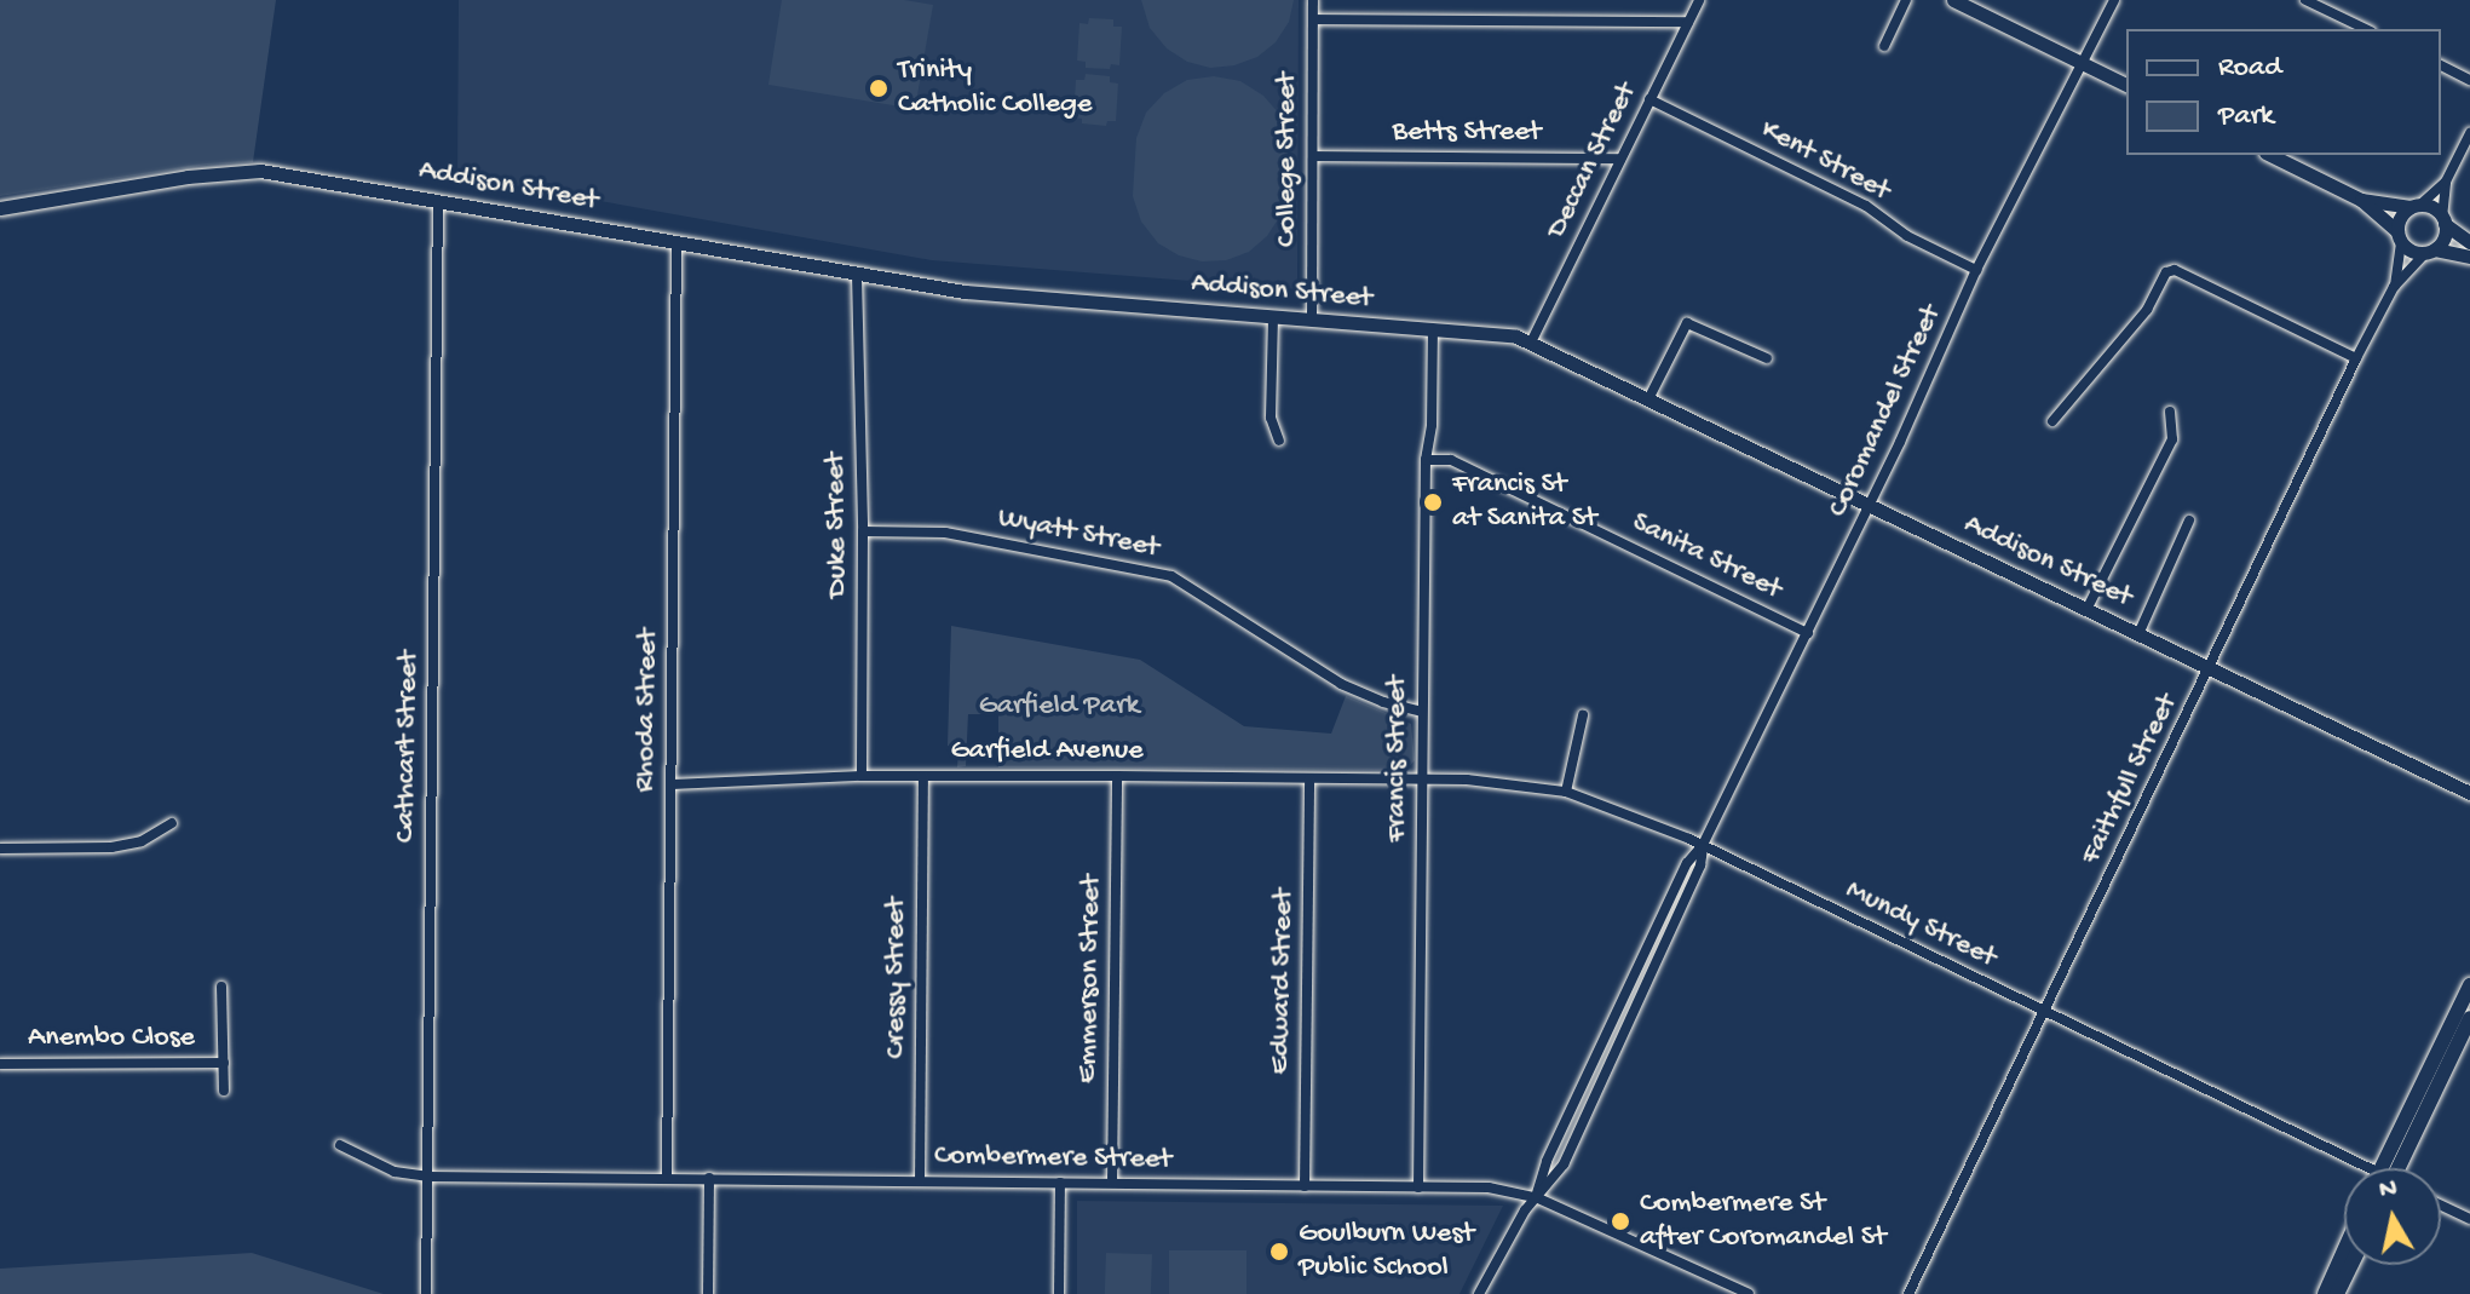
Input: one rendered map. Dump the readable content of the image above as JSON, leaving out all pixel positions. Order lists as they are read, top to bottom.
{
  "streets": {
    "street": [
      "Betts Street",
      "College Street",
      "Deccan Street",
      "Kent Street",
      "Addison Street",
      "Coromandel Street",
      "Duke Street",
      "Wyatt Street",
      "Sanita Street",
      "Rhoda Street",
      "Cathcart Street",
      "Garfield Avenue",
      "Francis Street",
      "Faithfull Street",
      "Mundy Street",
      "Cressy Street",
      "Emmerson Street",
      "Edward Street",
      "Anembo Close",
      "Combermere Street"
    ]
  },
  "crossings": [
    ["Betts Street", "College Street"],
    ["Betts Street", "Deccan Street"],
    ["College Street", "Addison Street"],
    ["Deccan Street", "Kent Street"],
    ["Deccan Street", "Addison Street"],
    ["Kent Street", "Coromandel Street"],
    ["Addison Street", "Coromandel Street"],
    ["Addison Street", "Duke Street"],
    ["Addison Street", "Rhoda Street"],
    ["Addison Street", "Cathcart Street"],
    ["Addison Street", "Francis Street"],
    ["Addison Street", "Faithfull Street"],
    ["Coromandel Street", "Sanita Street"],
    ["Coromandel Street", "Mundy Street"],
    ["Coromandel Street", "Combermere Street"],
    ["Duke Street", "Wyatt Street"],
    ["Duke Street", "Garfield Avenue"],
    ["Wyatt Street", "Francis Street"],
    ["Sanita Street", "Francis Street"],
    ["Rhoda Street", "Garfield Avenue"],
    ["Rhoda Street", "Combermere Street"],
    ["Cathcart Street", "Combermere Street"],
    ["Garfield Avenue", "Francis Street"],
    ["Garfield Avenue", "Mundy Street"],
    ["Garfield Avenue", "Cressy Street"],
    ["Garfield Avenue", "Emmerson Street"],
    ["Garfield Avenue", "Edward Street"],
    ["Francis Street", "Mundy Street"],
    ["Francis Street", "Combermere Street"],
    ["Faithfull Street", "Mundy Street"],
    ["Cressy Street", "Combermere Street"],
    ["Emmerson Street", "Combermere Street"],
    ["Edward Street", "Combermere Street"]
  ],
  "parks": ["Garfield Park"],
  "places": [
    "Trinity Catholic College",
    "Francis St at Sanita St",
    "Combermere St after Coromandel St",
    "Goulburn West Public School"
  ],
  "legend": ["Road", "Park"],
  "north": "top"
}
